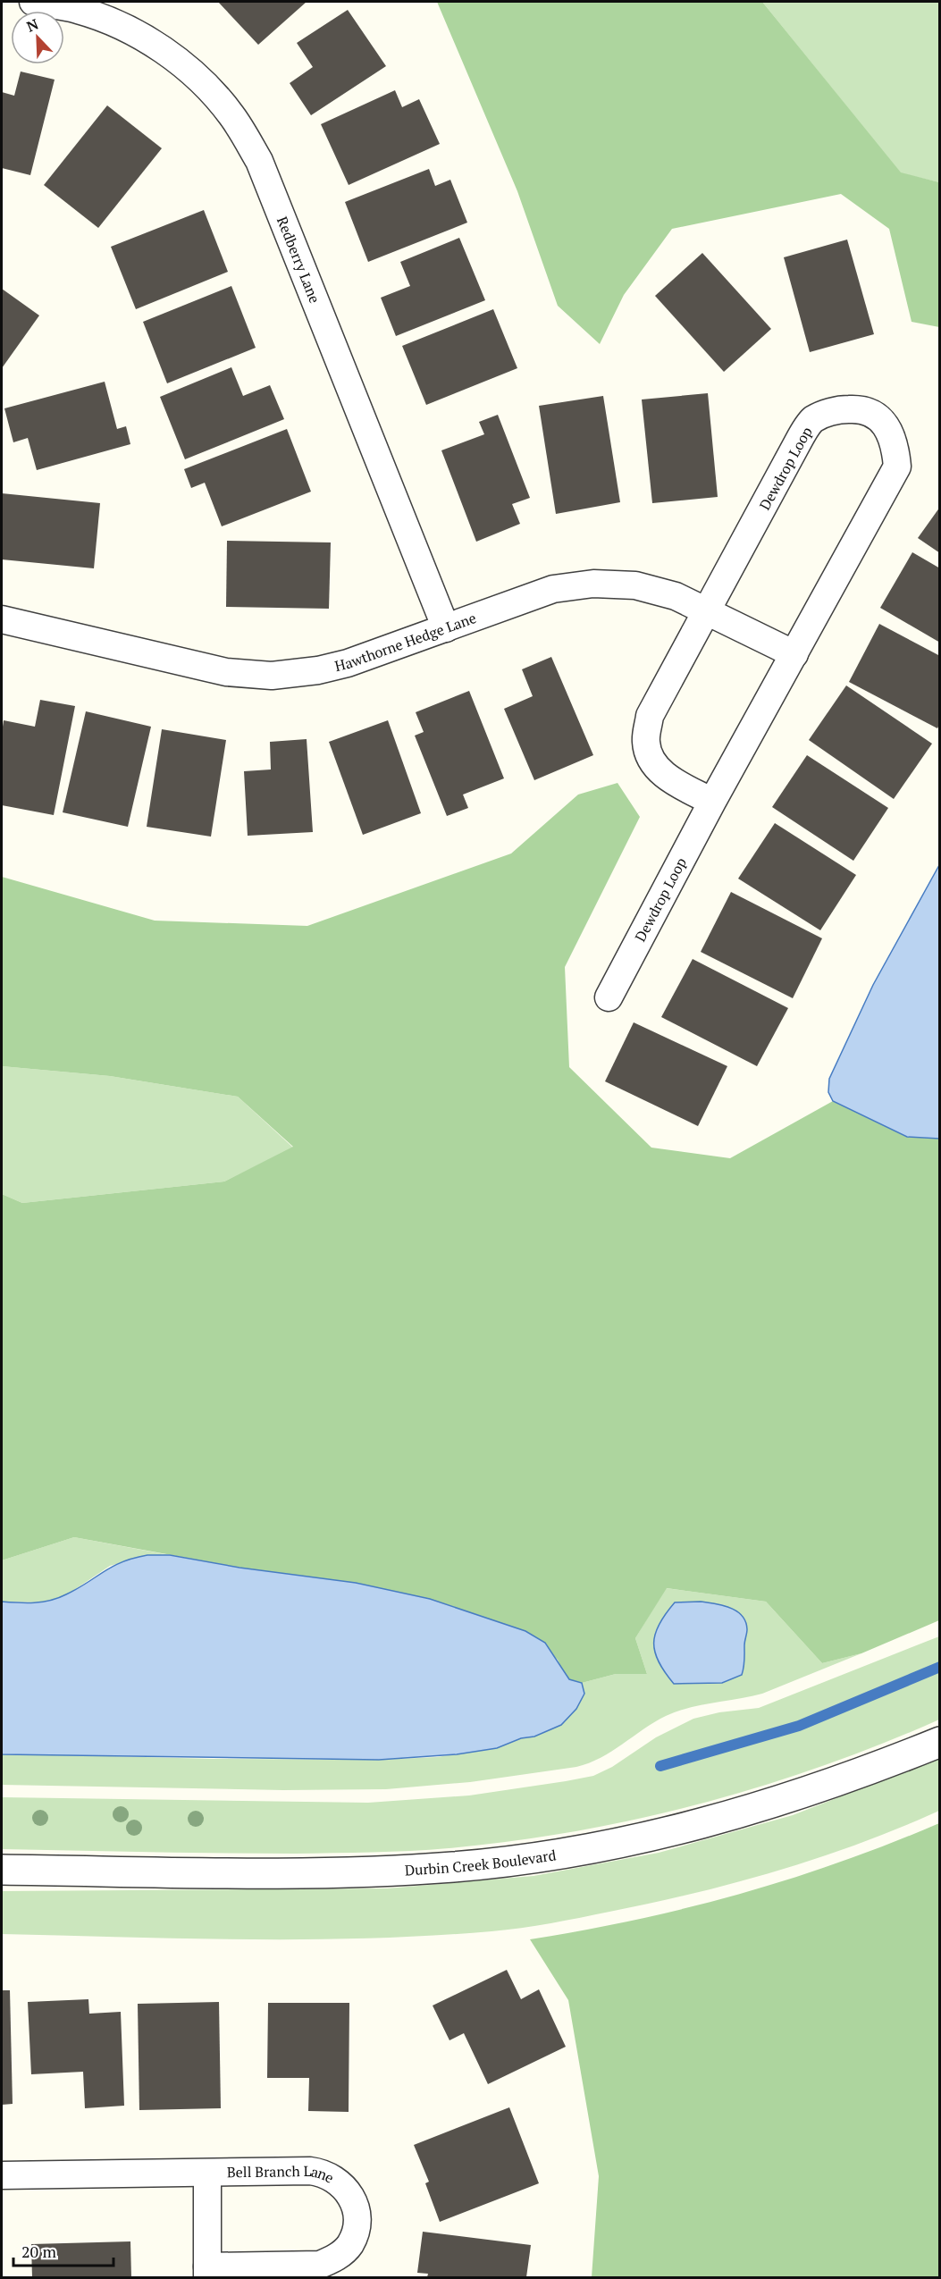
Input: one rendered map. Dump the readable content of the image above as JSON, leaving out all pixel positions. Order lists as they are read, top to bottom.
{
  "streets": {
    "street": [
      "Redberry Lane",
      "Dewdrop Loop",
      "Hawthorne Hedge Lane",
      "Durbin Creek Boulevard",
      "Bell Branch Lane"
    ]
  },
  "crossings": [
    ["Redberry Lane", "Hawthorne Hedge Lane"],
    ["Dewdrop Loop", "Hawthorne Hedge Lane"]
  ],
  "scale_bar": "20 m",
  "north": "top left"
}
